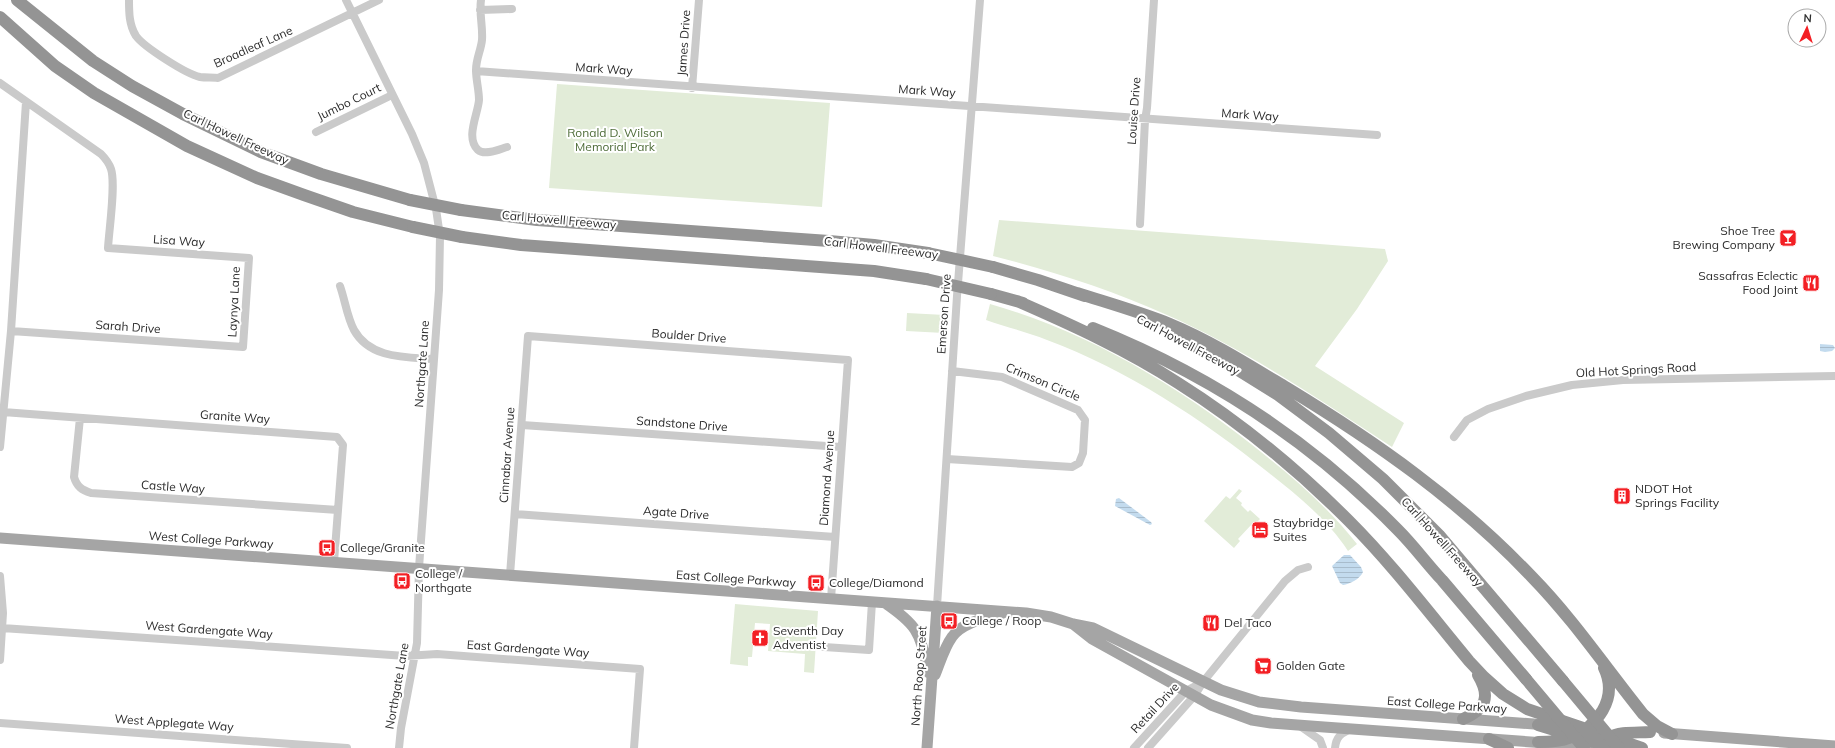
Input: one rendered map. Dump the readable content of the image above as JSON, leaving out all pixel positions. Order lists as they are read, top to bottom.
{
  "streets": {
    "highway": ["Carl Howell Freeway"],
    "main road": ["West College Parkway", "East College Parkway", "North Roop Street"],
    "street": [
      "James Drive",
      "Broadleaf Lane",
      "Mark Way",
      "Jumbo Court",
      "Louise Drive",
      "Lisa Way",
      "Laynya Lane",
      "Emerson Drive",
      "Sarah Drive",
      "Boulder Drive",
      "Northgate Lane",
      "Old Hot Springs Road",
      "Crimson Circle",
      "Granite Way",
      "Sandstone Drive",
      "Cinnabar Avenue",
      "Diamond Avenue",
      "Castle Way",
      "Agate Drive",
      "West Gardengate Way",
      "East Gardengate Way",
      "Retail Drive",
      "West Applegate Way"
    ]
  },
  "crossings": [
    ["James Drive", "Mark Way"],
    ["Broadleaf Lane", "Northgate Lane"],
    ["Mark Way", "Louise Drive"],
    ["Mark Way", "Emerson Drive"],
    ["Jumbo Court", "Northgate Lane"],
    ["Carl Howell Freeway", "East College Parkway"],
    ["Lisa Way", "Laynya Lane"],
    ["Laynya Lane", "Sarah Drive"],
    ["Emerson Drive", "Crimson Circle"],
    ["Emerson Drive", "East College Parkway"],
    ["Emerson Drive", "North Roop Street"],
    ["Boulder Drive", "Cinnabar Avenue"],
    ["Boulder Drive", "Diamond Avenue"],
    ["Northgate Lane", "West College Parkway"],
    ["Northgate Lane", "East College Parkway"],
    ["Northgate Lane", "West Gardengate Way"],
    ["Northgate Lane", "East Gardengate Way"],
    ["Granite Way", "Castle Way"],
    ["Granite Way", "West College Parkway"],
    ["Sandstone Drive", "Cinnabar Avenue"],
    ["Sandstone Drive", "Diamond Avenue"],
    ["Cinnabar Avenue", "Agate Drive"],
    ["Cinnabar Avenue", "East College Parkway"],
    ["Diamond Avenue", "Agate Drive"],
    ["Diamond Avenue", "East College Parkway"],
    ["West College Parkway", "East College Parkway"],
    ["East College Parkway", "North Roop Street"],
    ["East College Parkway", "Retail Drive"],
    ["West Gardengate Way", "East Gardengate Way"]
  ],
  "parks": ["Ronald D. Wilson Memorial Park"],
  "places": {
    "bar": ["Shoe Tree Brewing Company"],
    "restaurant": ["Sassafras Eclectic Food Joint", "Del Taco"],
    "building": ["NDOT Hot Springs Facility"],
    "hotel": ["Staybridge Suites"],
    "bus stop": [
      "College/Granite",
      "College / Northgate",
      "College/Diamond",
      "College / Roop"
    ],
    "church": ["Seventh Day Adventist"],
    "supermarket": ["Golden Gate"]
  },
  "north": "top"
}
